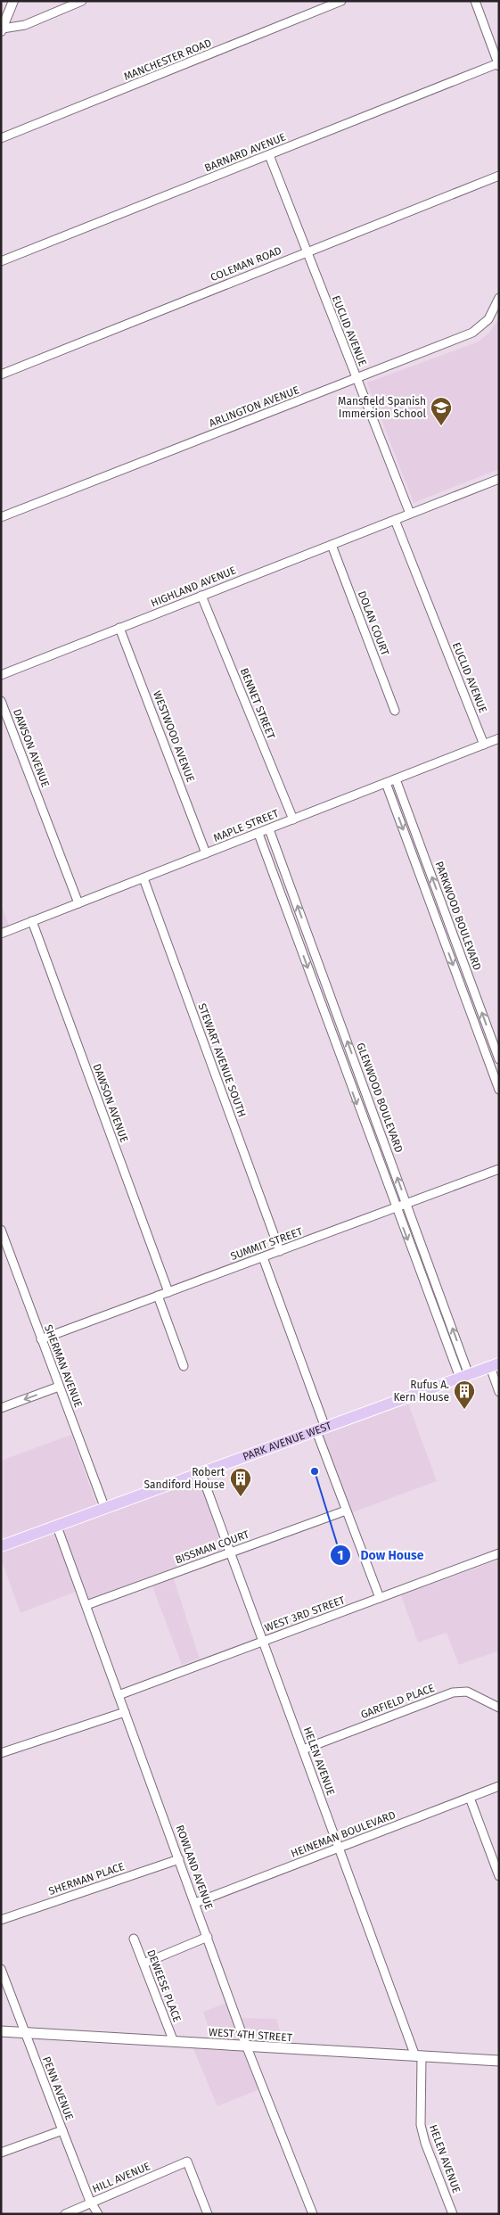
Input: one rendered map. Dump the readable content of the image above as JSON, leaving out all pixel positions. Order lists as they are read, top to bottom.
{
  "streets": {
    "main road": ["PARK AVENUE WEST", "WEST 4TH STREET"],
    "street": [
      "MANCHESTER ROAD",
      "BARNARD AVENUE",
      "COLEMAN ROAD",
      "EUCLID AVENUE",
      "ARLINGTON AVENUE",
      "HIGHLAND AVENUE",
      "DOLAN COURT",
      "BENNET STREET",
      "WESTWOOD AVENUE",
      "DAWSON AVENUE",
      "MAPLE STREET",
      "PARKWOOD BOULEVARD",
      "STEWART AVENUE SOUTH",
      "GLENWOOD BOULEVARD",
      "SUMMIT STREET",
      "SHERMAN AVENUE",
      "BISSMAN COURT",
      "WEST 3RD STREET",
      "GARFIELD PLACE",
      "HELEN AVENUE",
      "HEINEMAN BOULEVARD",
      "ROWLAND AVENUE",
      "SHERMAN PLACE",
      "DEWEESE PLACE",
      "PENN AVENUE",
      "HILL AVENUE"
    ]
  },
  "crossings": [
    ["BARNARD AVENUE", "EUCLID AVENUE"],
    ["COLEMAN ROAD", "EUCLID AVENUE"],
    ["EUCLID AVENUE", "ARLINGTON AVENUE"],
    ["EUCLID AVENUE", "HIGHLAND AVENUE"],
    ["EUCLID AVENUE", "MAPLE STREET"],
    ["HIGHLAND AVENUE", "DOLAN COURT"],
    ["HIGHLAND AVENUE", "BENNET STREET"],
    ["HIGHLAND AVENUE", "WESTWOOD AVENUE"],
    ["BENNET STREET", "MAPLE STREET"],
    ["WESTWOOD AVENUE", "MAPLE STREET"],
    ["DAWSON AVENUE", "MAPLE STREET"],
    ["DAWSON AVENUE", "SUMMIT STREET"],
    ["MAPLE STREET", "PARKWOOD BOULEVARD"],
    ["MAPLE STREET", "STEWART AVENUE SOUTH"],
    ["MAPLE STREET", "GLENWOOD BOULEVARD"],
    ["STEWART AVENUE SOUTH", "SUMMIT STREET"],
    ["GLENWOOD BOULEVARD", "SUMMIT STREET"],
    ["GLENWOOD BOULEVARD", "PARK AVENUE WEST"],
    ["SUMMIT STREET", "SHERMAN AVENUE"],
    ["SHERMAN AVENUE", "PARK AVENUE WEST"],
    ["PARK AVENUE WEST", "HELEN AVENUE"],
    ["PARK AVENUE WEST", "ROWLAND AVENUE"],
    ["BISSMAN COURT", "HELEN AVENUE"],
    ["BISSMAN COURT", "ROWLAND AVENUE"],
    ["WEST 3RD STREET", "HELEN AVENUE"],
    ["WEST 3RD STREET", "ROWLAND AVENUE"],
    ["GARFIELD PLACE", "HELEN AVENUE"],
    ["HELEN AVENUE", "HEINEMAN BOULEVARD"],
    ["HELEN AVENUE", "WEST 4TH STREET"],
    ["HEINEMAN BOULEVARD", "ROWLAND AVENUE"],
    ["ROWLAND AVENUE", "SHERMAN PLACE"],
    ["ROWLAND AVENUE", "WEST 4TH STREET"],
    ["DEWEESE PLACE", "WEST 4TH STREET"],
    ["WEST 4TH STREET", "PENN AVENUE"],
    ["PENN AVENUE", "HILL AVENUE"]
  ],
  "places": {
    "school or university": ["Mansfield Spanish Immersion School"],
    "building": ["Rufus A. Kern House", "Robert Sandiford House"],
    "other": ["Dow House"]
  }
}
